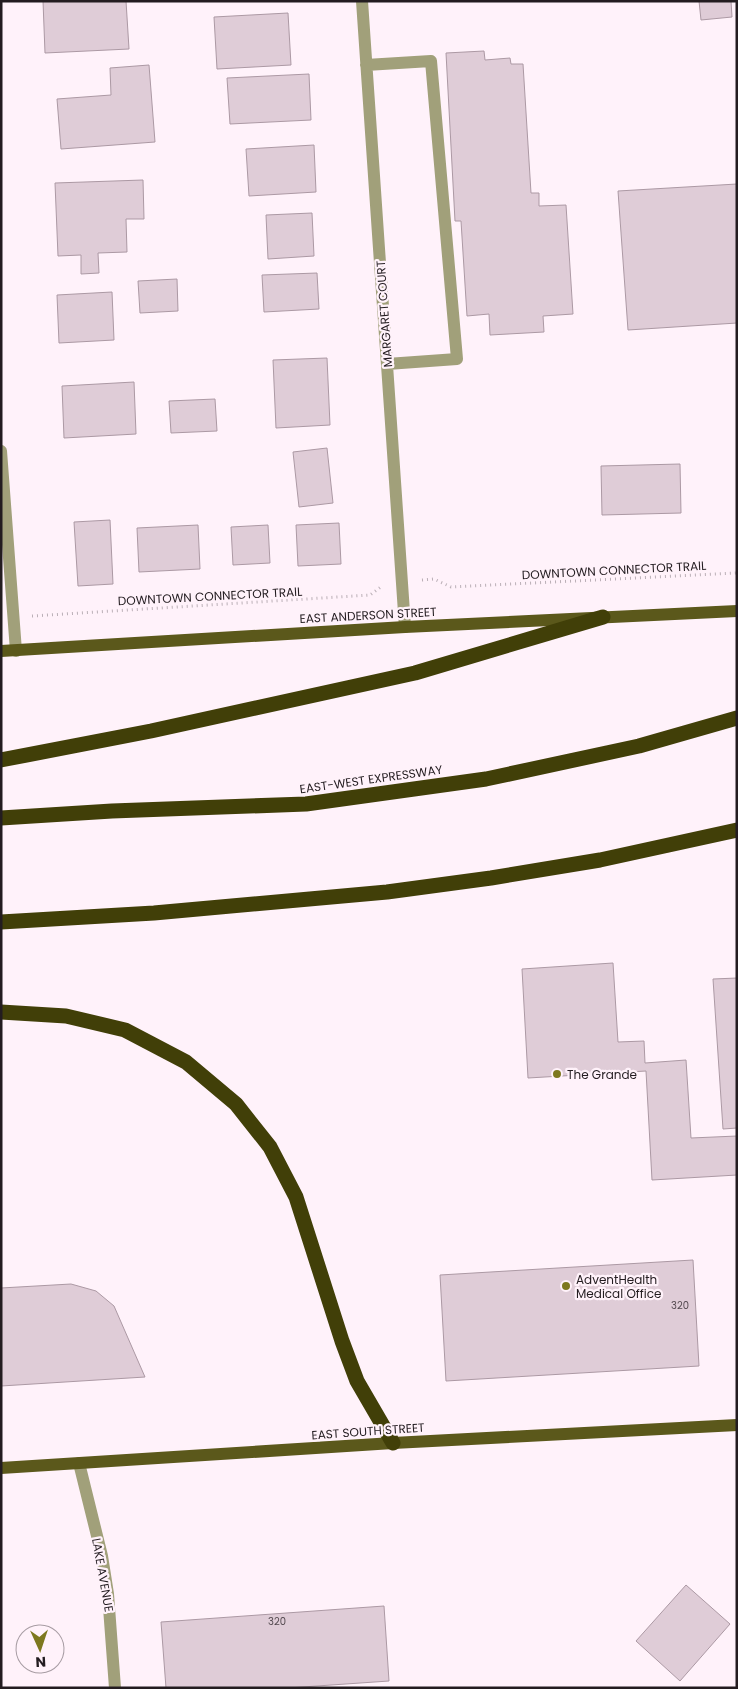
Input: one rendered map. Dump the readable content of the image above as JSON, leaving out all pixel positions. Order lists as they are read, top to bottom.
{
  "streets": {
    "highway": ["EAST-WEST EXPRESSWAY"],
    "main road": ["EAST ANDERSON STREET", "EAST SOUTH STREET"],
    "street": ["MARGARET COURT", "LAKE AVENUE"],
    "path": ["DOWNTOWN CONNECTOR TRAIL"]
  },
  "crossings": [
    ["MARGARET COURT", "EAST ANDERSON STREET"],
    ["EAST SOUTH STREET", "LAKE AVENUE"]
  ],
  "places": ["The Grande", "AdventHealth Medical Office"],
  "house_numbers": ["320", "320"],
  "north": "bottom"
}
